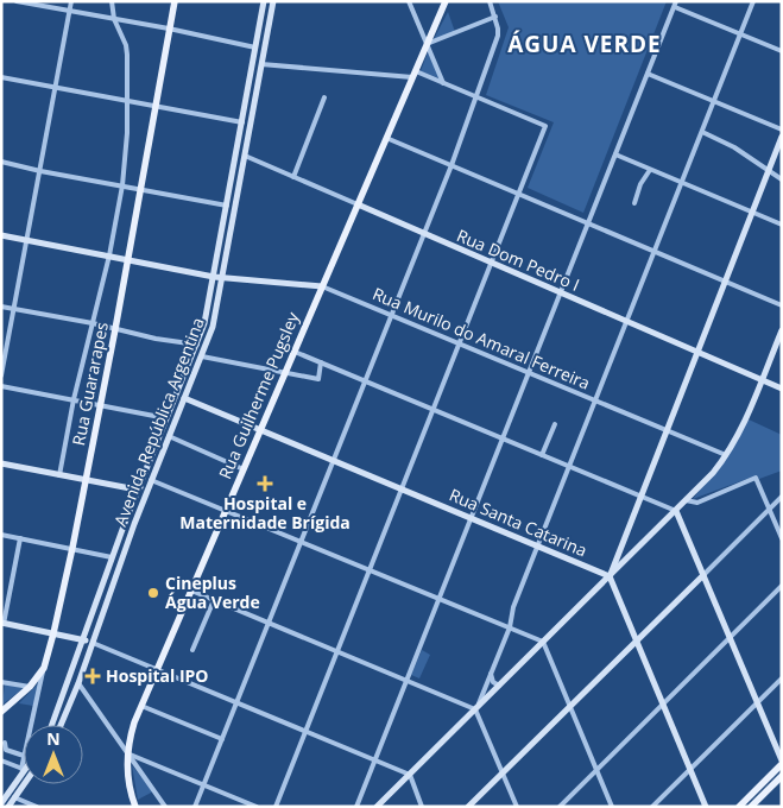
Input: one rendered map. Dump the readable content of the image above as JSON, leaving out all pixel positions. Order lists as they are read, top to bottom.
{
  "streets": {
    "main road": ["Rua Guararapes", "Rua Guilherme Pugsley"],
    "street": [
      "Rua Dom Pedro I",
      "Rua Murilo do Amaral Ferreira",
      "Avenida República Argentina",
      "Rua Santa Catarina"
    ]
  },
  "crossings": [
    ["Rua Dom Pedro I", "Rua Guilherme Pugsley"],
    ["Rua Dom Pedro I", "Avenida República Argentina"],
    ["Rua Murilo do Amaral Ferreira", "Rua Guararapes"],
    ["Rua Murilo do Amaral Ferreira", "Rua Guilherme Pugsley"],
    ["Rua Murilo do Amaral Ferreira", "Avenida República Argentina"],
    ["Rua Guilherme Pugsley", "Rua Santa Catarina"],
    ["Avenida República Argentina", "Rua Santa Catarina"]
  ],
  "districts": ["ÁGUA VERDE"],
  "places": {
    "health": ["Hospital e Maternidade Brígida", "Hospital IPO"],
    "other": ["Cineplus Água Verde"]
  },
  "north": "top"
}
